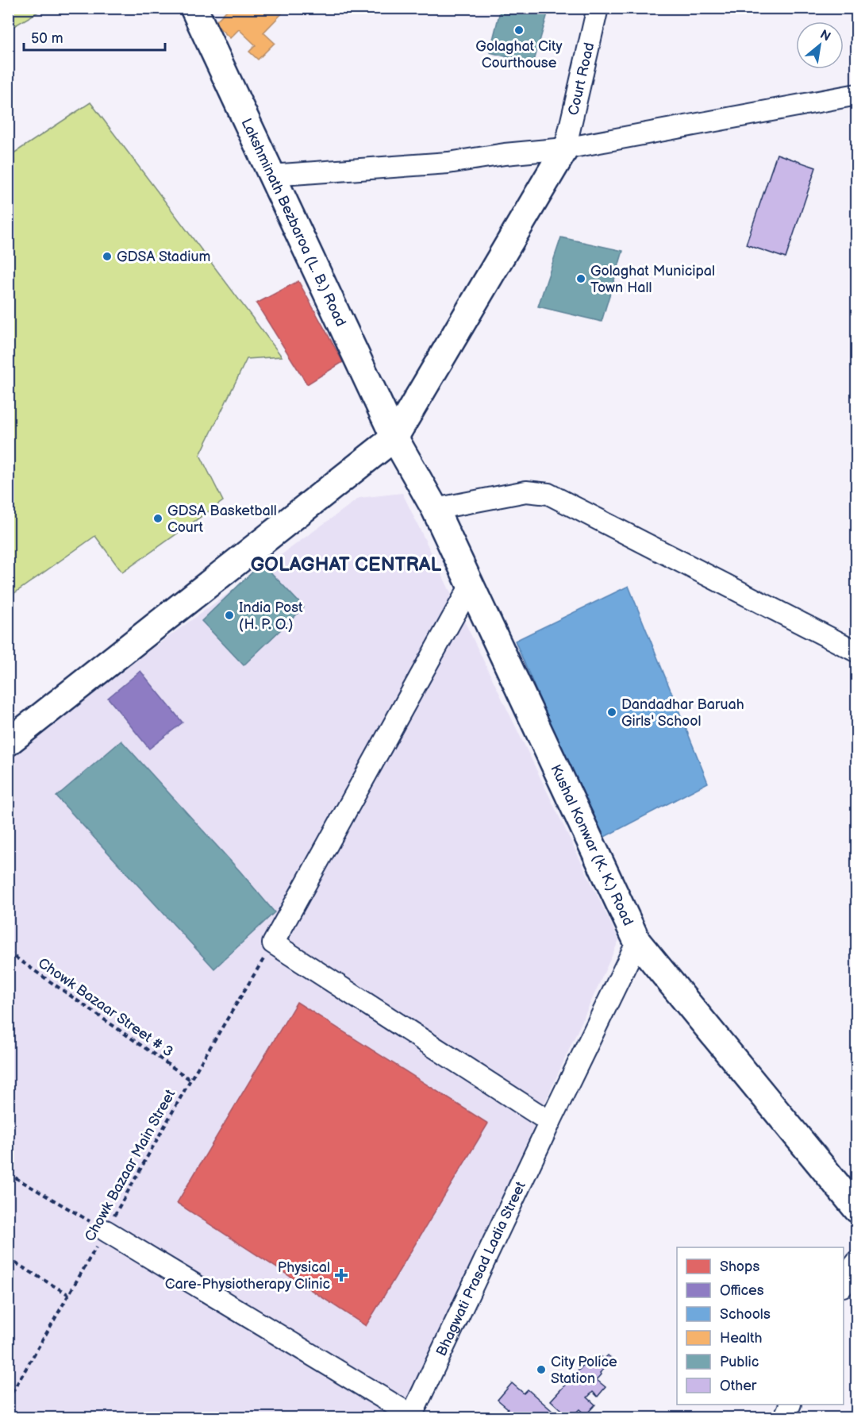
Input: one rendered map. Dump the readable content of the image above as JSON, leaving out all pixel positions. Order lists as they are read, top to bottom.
{
  "streets": {
    "main road": ["Lakshminath Bezbaroa (L. B.) Road", "Kushal Konwar (K. K.) Road"],
    "street": ["Court Road", "Bhagwati Prasad Ladia Street"],
    "path": ["Chowk Bazaar Street # 3", "Chowk Bazaar Main Street"]
  },
  "crossings": [
    ["Lakshminath Bezbaroa (L. B.) Road", "Kushal Konwar (K. K.) Road"],
    ["Kushal Konwar (K. K.) Road", "Bhagwati Prasad Ladia Street"],
    ["Chowk Bazaar Street # 3", "Chowk Bazaar Main Street"]
  ],
  "districts": ["GOLAGHAT CENTRAL"],
  "places": {
    "other": [
      "Golaghat City Courthouse",
      "GDSA Stadium",
      "Golaghat Municipal Town Hall",
      "GDSA Basketball Court",
      "India Post (H. P. O.)",
      "Dandadhar Baruah Girls' School",
      "City Police Station"
    ],
    "health": ["Physical Care-Physiotherapy Clinic"]
  },
  "legend": [
    "Shops",
    "Offices",
    "Schools",
    "Health",
    "Public",
    "Other"
  ],
  "scale_bar": "50 m",
  "north": "top right"
}
